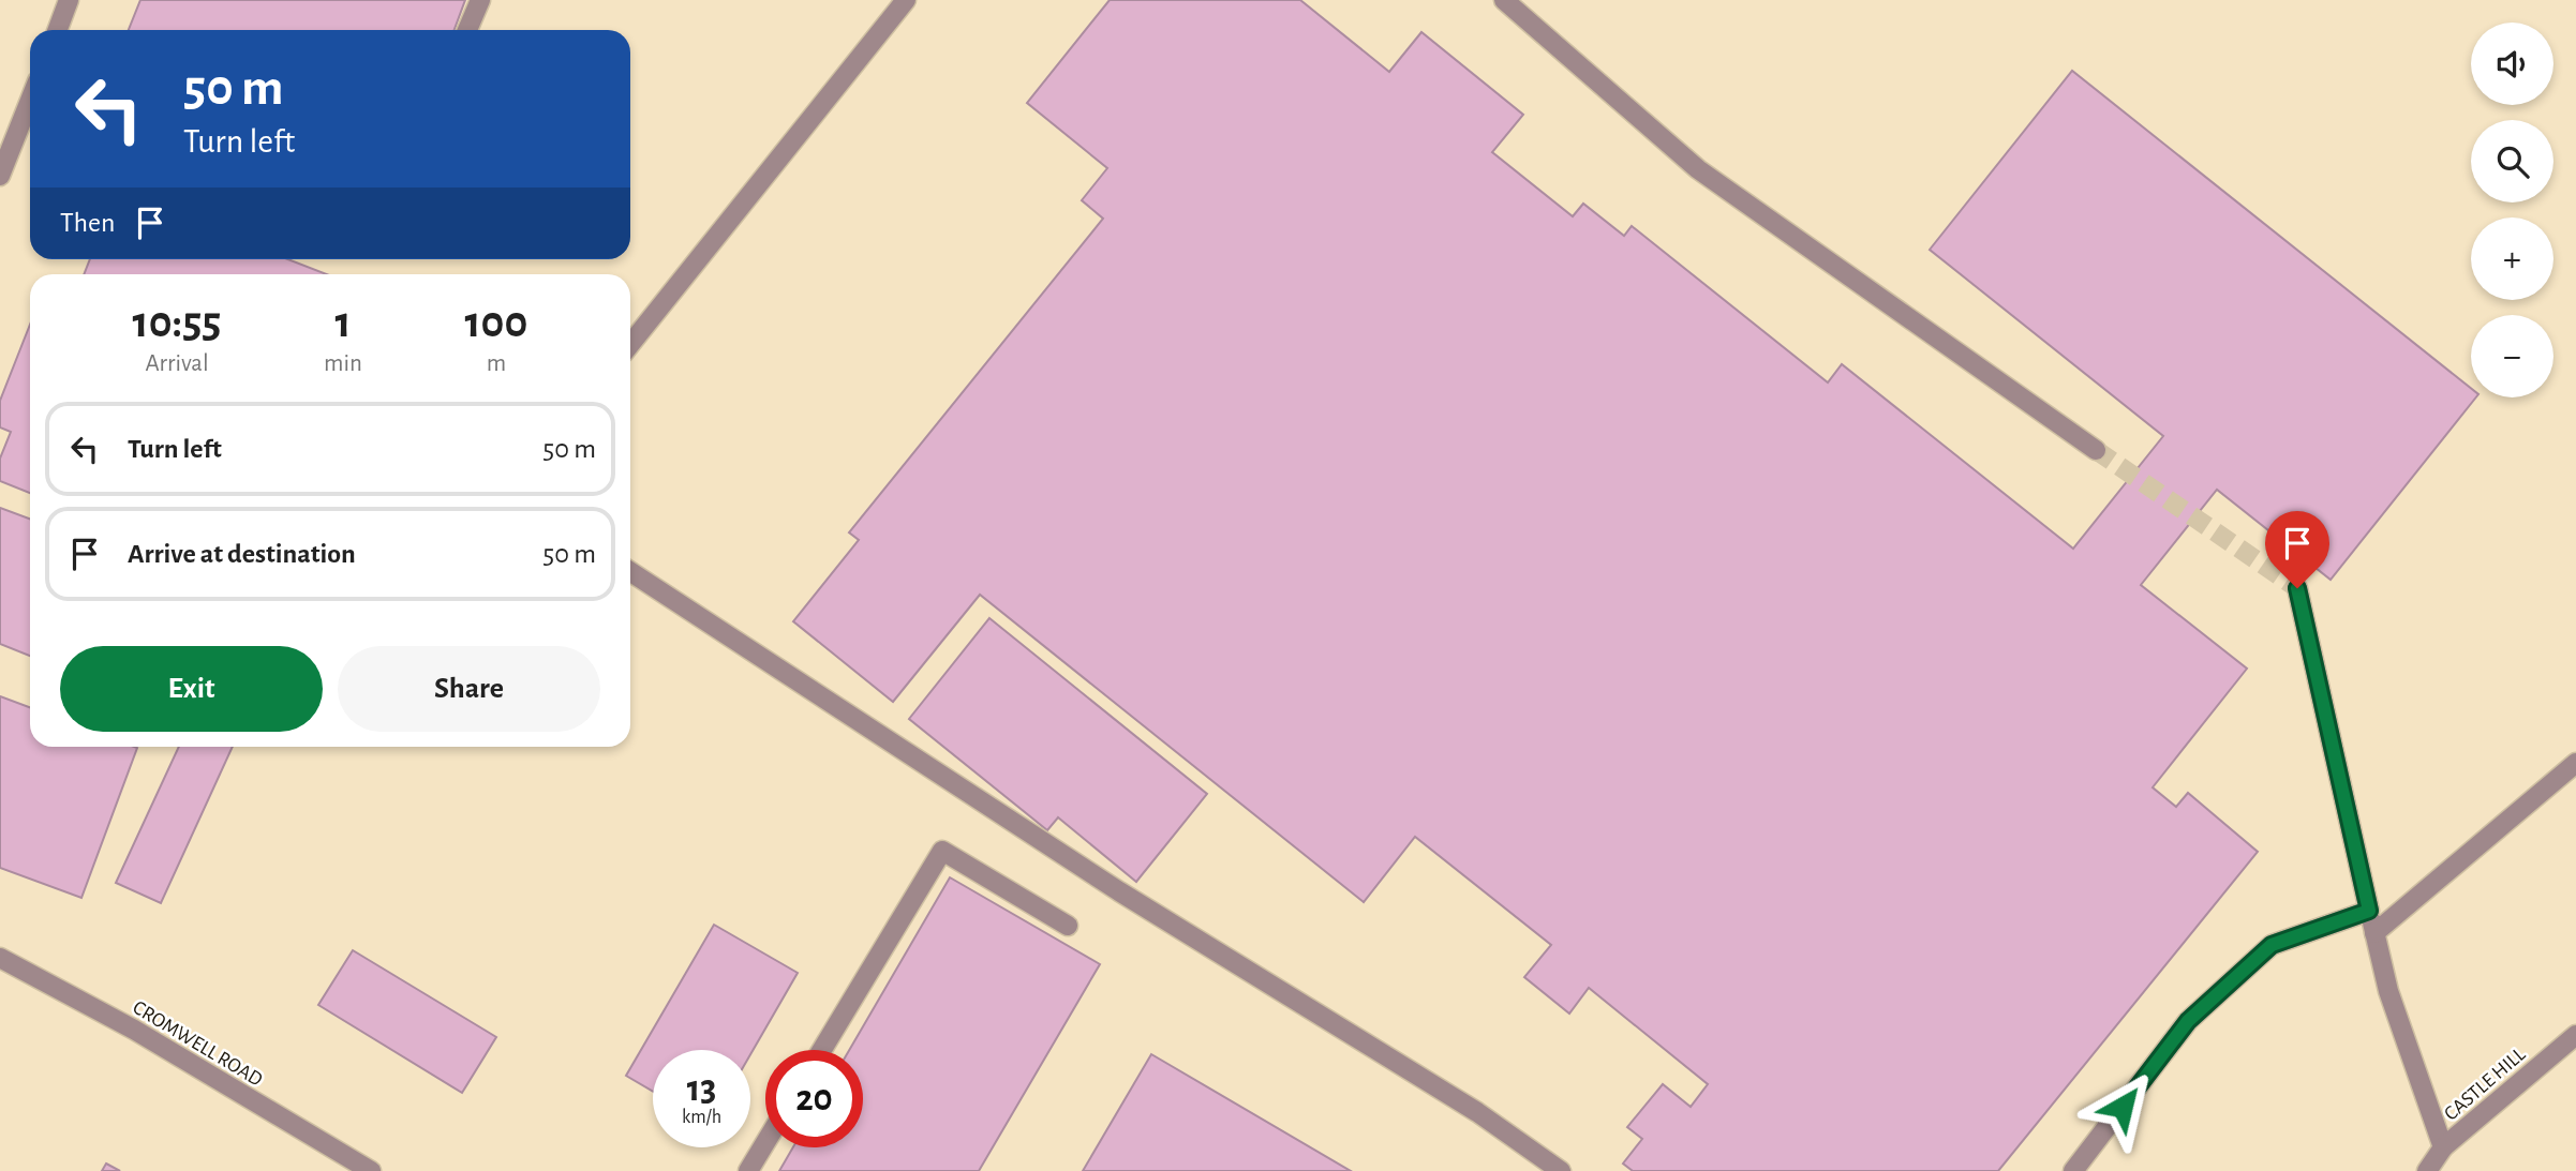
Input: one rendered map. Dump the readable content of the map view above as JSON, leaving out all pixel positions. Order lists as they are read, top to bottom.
{
  "streets": {
    "street": ["CROMWELL ROAD", "CASTLE HILL"]
  },
  "page": {
    "map_buttons": ["+", "−"],
    "turn": ["50 m", "Turn left"],
    "then": "Then",
    "eta": [
      "10:55",
      "Arrival",
      "1",
      "min",
      "100",
      "m"
    ],
    "list": [
      {
        "name": "Turn left",
        "value": "50 m"
      },
      {
        "name": "Arrive at destination",
        "value": "50 m"
      }
    ],
    "buttons": ["Exit", "Share"],
    "speed": "13 km/h",
    "limit": "20"
  }
}
